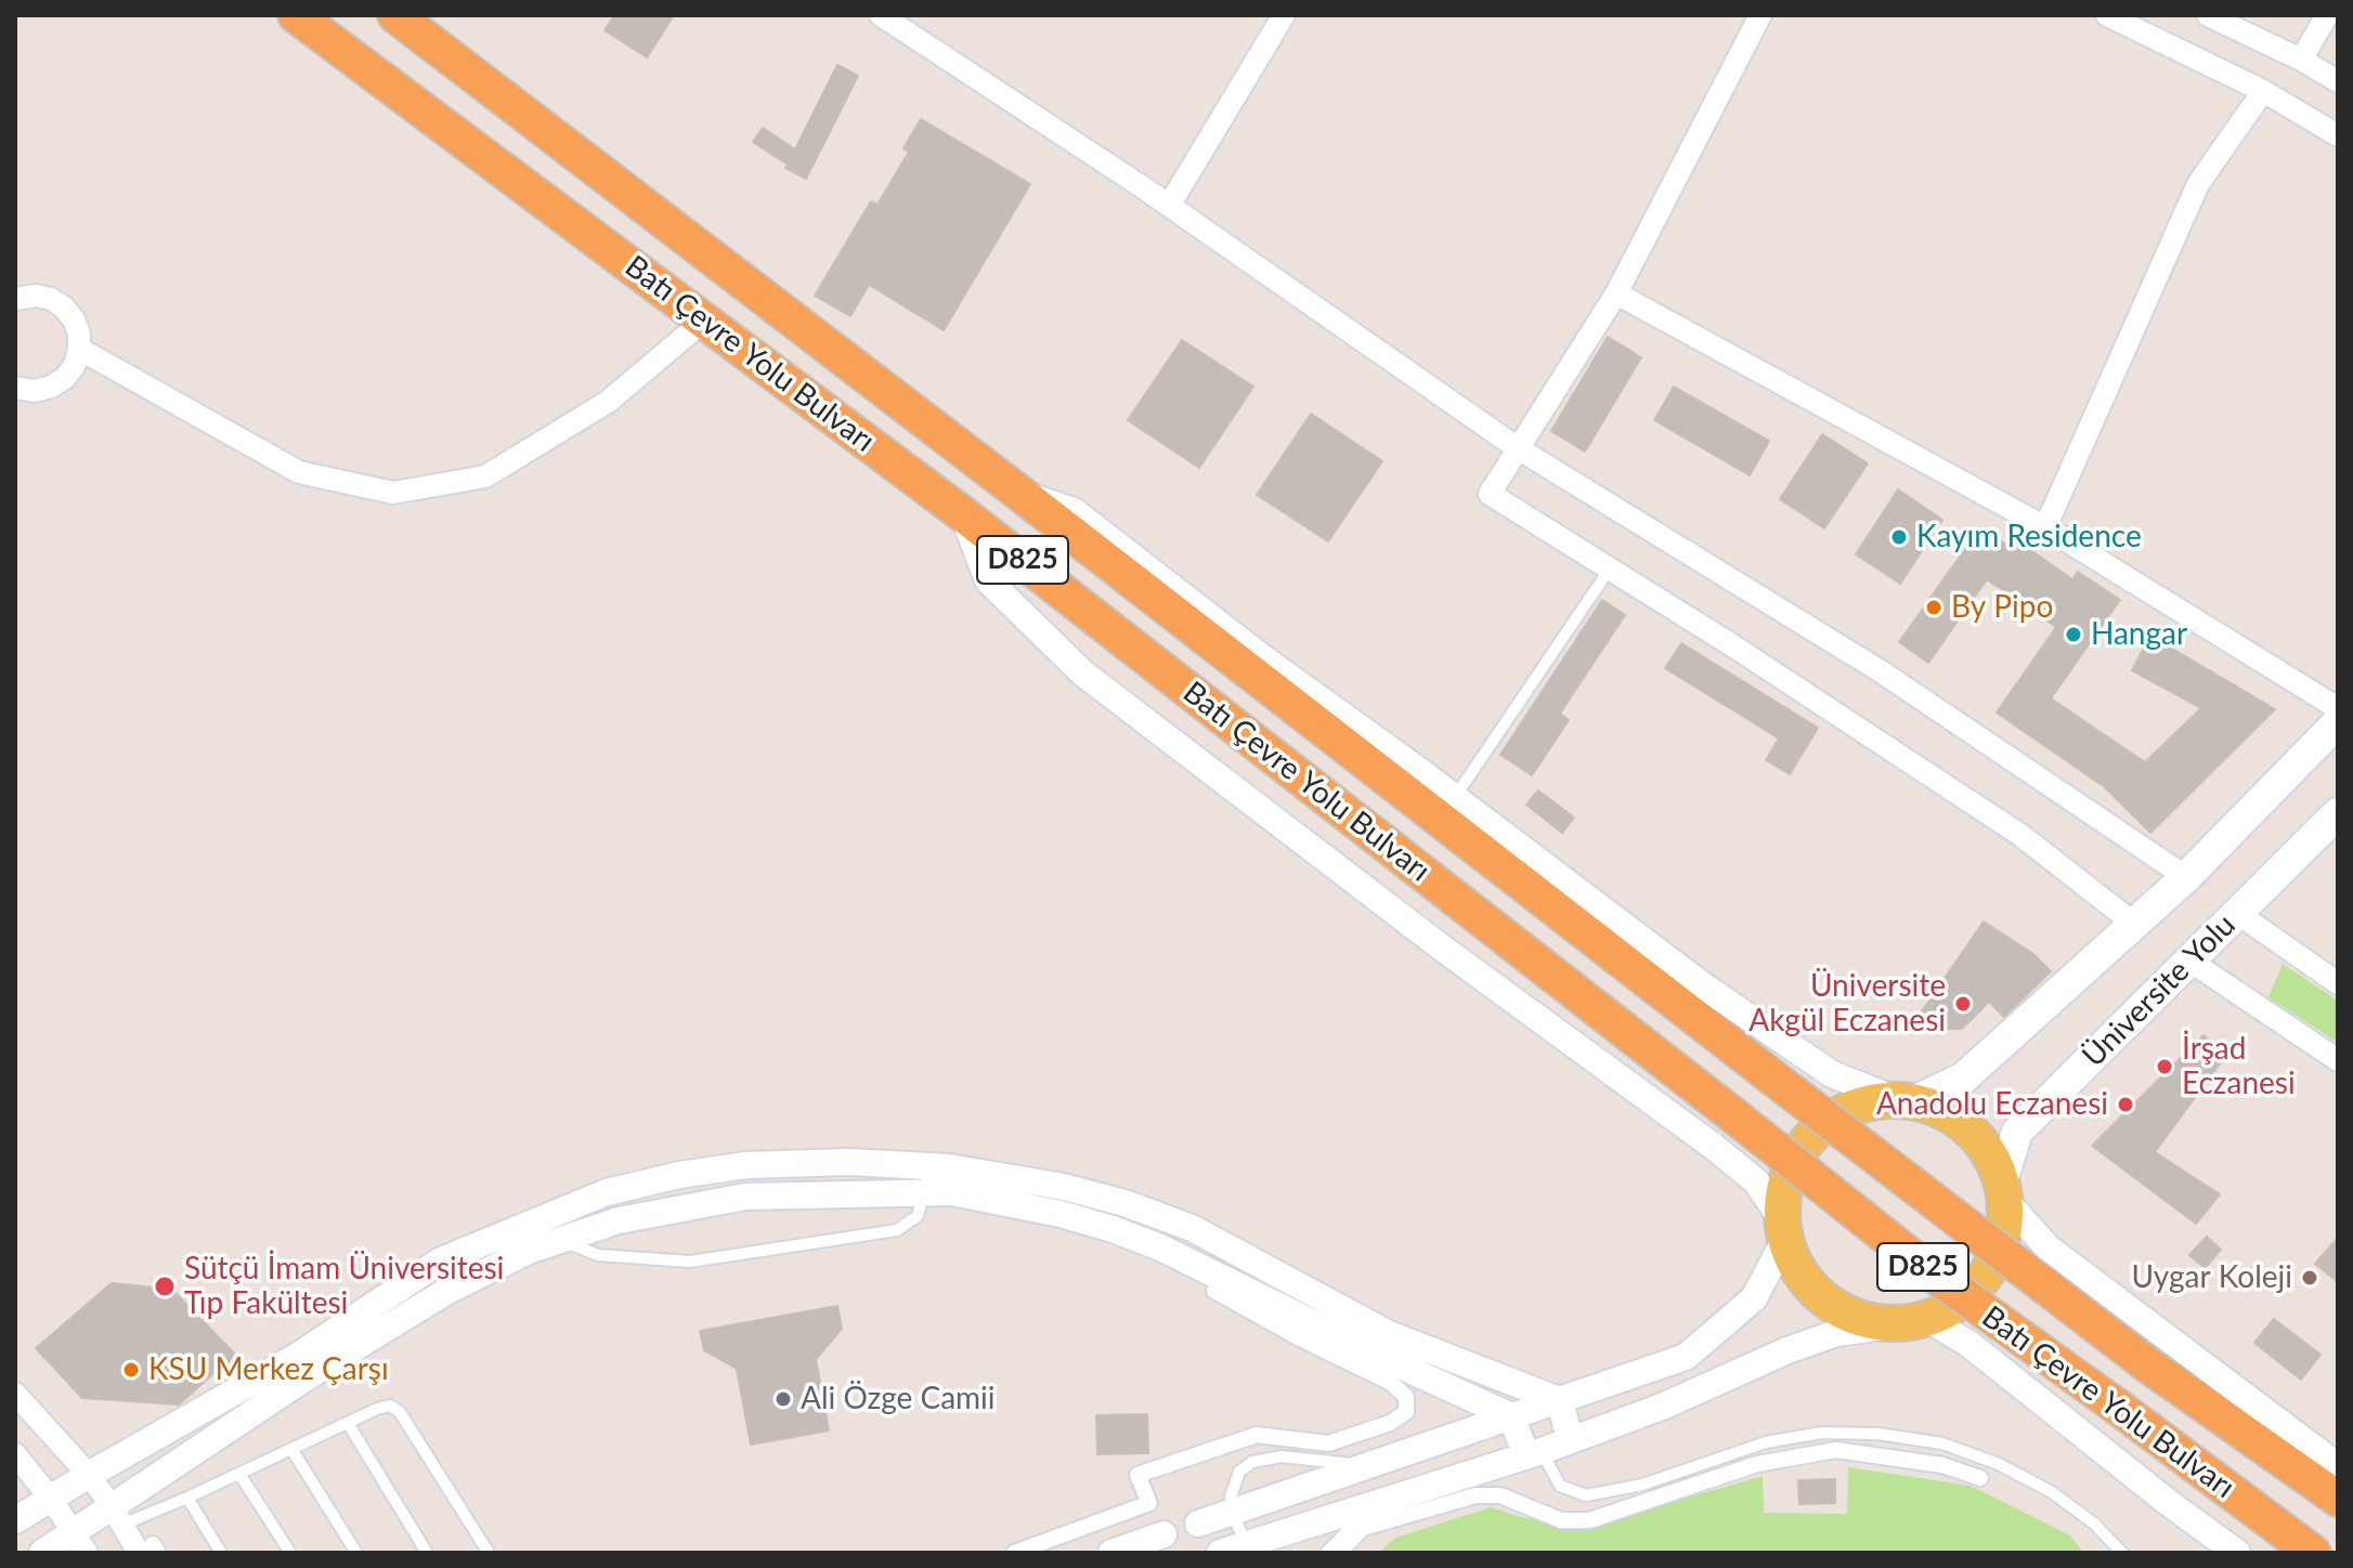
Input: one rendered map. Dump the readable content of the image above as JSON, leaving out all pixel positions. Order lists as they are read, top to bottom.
{
  "streets": {
    "highway": ["Batı Çevre Yolu Bulvarı", "D825"],
    "main road": ["Üniversite Yolu"]
  },
  "places": [
    "Kayım Residence",
    "By Pipo",
    "Hangar",
    "Üniversite Akgül Eczanesi",
    "İrşad Eczanesi",
    "Anadolu Eczanesi",
    "Uygar Koleji",
    "Sütçü İmam Üniversitesi Tıp Fakültesi",
    "KSU Merkez Çarşı",
    "Ali Özge Camii"
  ]
}
